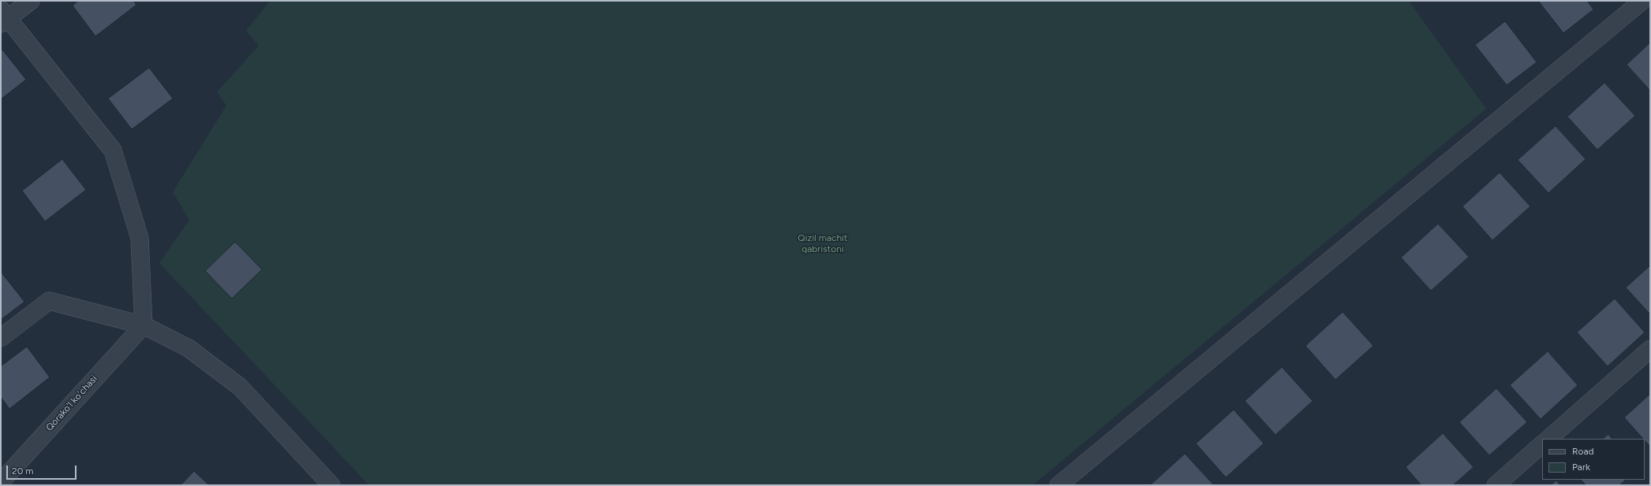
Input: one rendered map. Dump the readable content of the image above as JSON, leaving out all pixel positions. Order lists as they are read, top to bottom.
{
  "streets": {
    "street": ["Qorako'l ko'chasi"]
  },
  "parks": ["Qizil machit qabristoni"],
  "legend": ["Road", "Park"],
  "scale_bar": "20 m"
}
